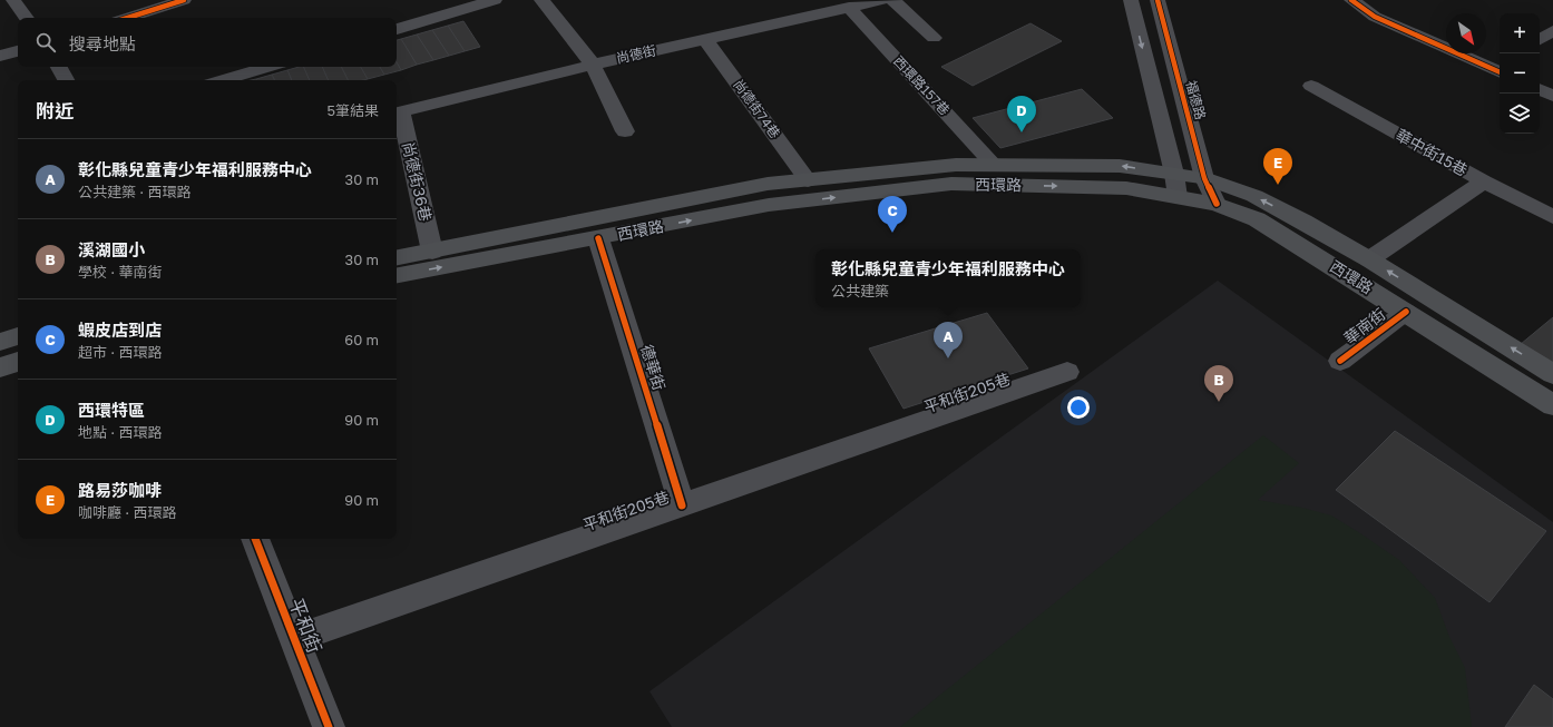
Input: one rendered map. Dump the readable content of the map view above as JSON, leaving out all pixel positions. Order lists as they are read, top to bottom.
{
  "streets": {
    "main road": ["西環路"],
    "street": [
      "尚德街",
      "西環路157巷",
      "福德路",
      "尚德街74巷",
      "華中街15巷",
      "尚德街36巷",
      "華南街",
      "德華街",
      "平和街205巷",
      "平和街"
    ]
  },
  "crossings": [
    ["尚德街", "西環路157巷"],
    ["尚德街", "尚德街74巷"],
    ["尚德街", "尚德街36巷"],
    ["西環路157巷", "西環路"],
    ["福德路", "西環路"],
    ["尚德街74巷", "西環路"],
    ["尚德街36巷", "西環路"],
    ["西環路", "華南街"],
    ["西環路", "德華街"],
    ["德華街", "平和街205巷"],
    ["平和街205巷", "平和街"]
  ],
  "north": "bottom right",
  "page": {
    "map_buttons": ["+", "−"],
    "search": "搜尋地點",
    "heading": ["附近", "5筆結果"],
    "pins": [
      "D",
      "E",
      "C",
      "A",
      "B"
    ],
    "list": [
      {
        "mark": "A",
        "name": "彰化縣兒童青少年福利服務中心",
        "note": "公共建築 · 西環路",
        "value": "30 m"
      },
      {
        "mark": "B",
        "name": "溪湖國小",
        "note": "學校 · 華南街",
        "value": "30 m"
      },
      {
        "mark": "C",
        "name": "蝦皮店到店",
        "note": "超市 · 西環路",
        "value": "60 m"
      },
      {
        "mark": "D",
        "name": "西環特區",
        "note": "地點 · 西環路",
        "value": "90 m"
      },
      {
        "mark": "E",
        "name": "路易莎咖啡",
        "note": "咖啡廳 · 西環路",
        "value": "90 m"
      }
    ],
    "popup": ["彰化縣兒童青少年福利服務中心", "公共建築"]
  }
}
